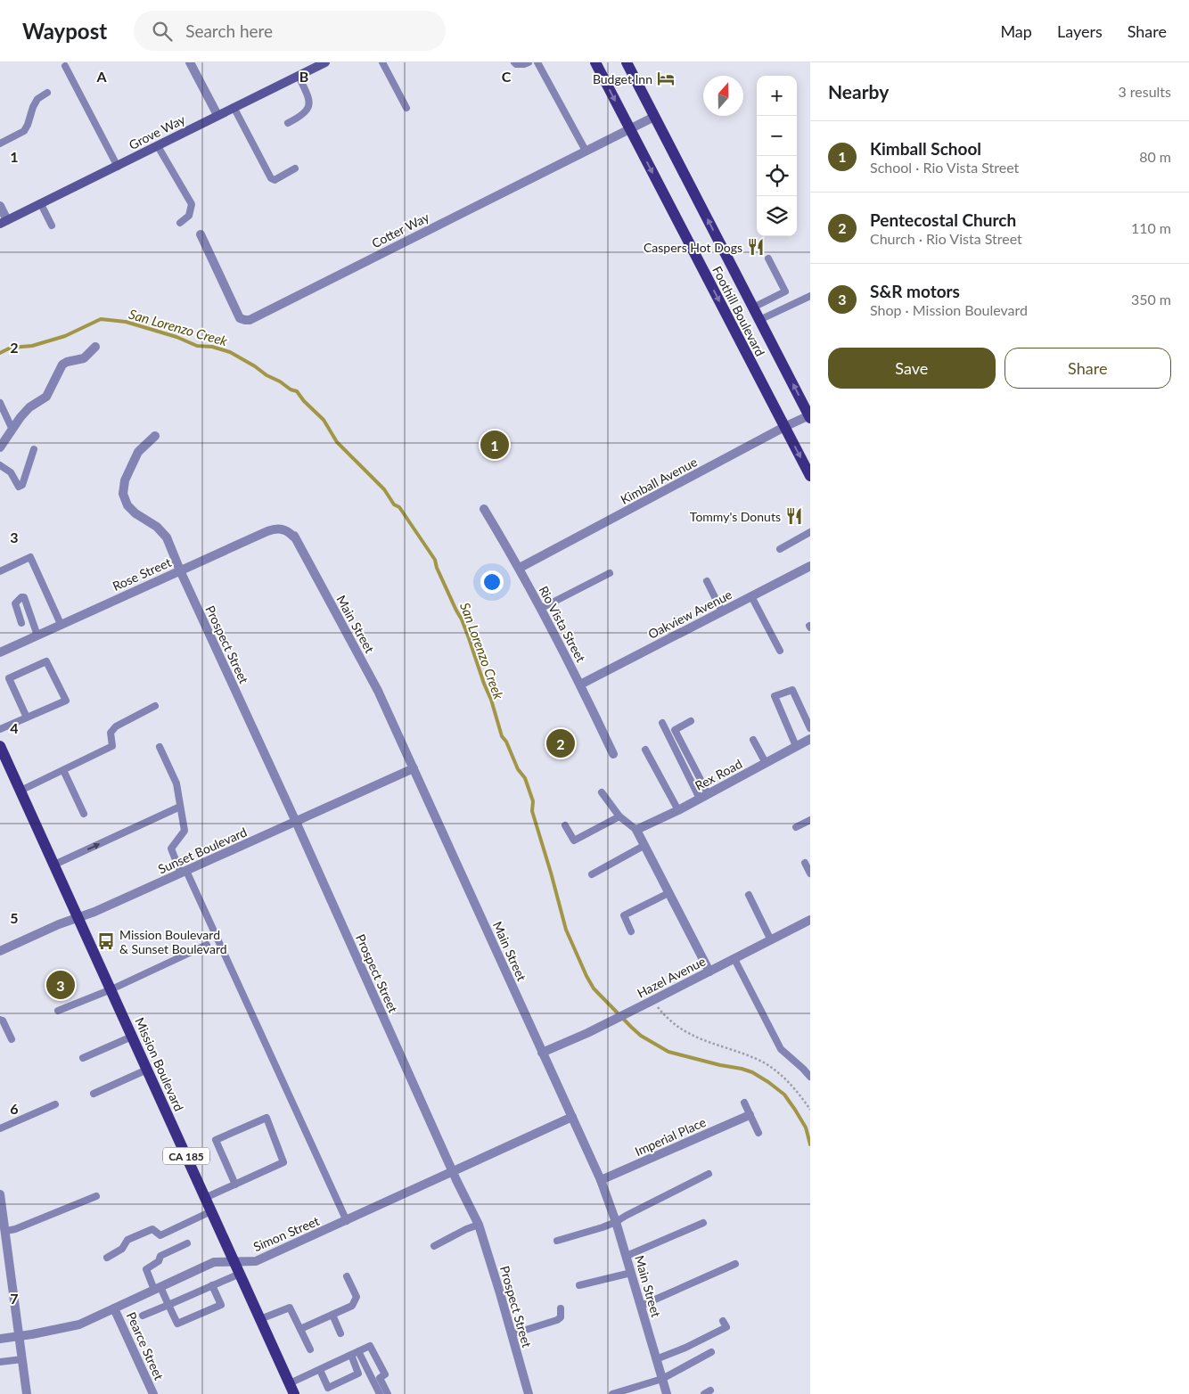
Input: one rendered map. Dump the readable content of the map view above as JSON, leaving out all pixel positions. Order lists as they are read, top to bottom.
{
  "streets": {
    "main road": [
      "Grove Way",
      "Foothill Boulevard",
      "Mission Boulevard",
      "CA 185"
    ],
    "street": [
      "Cotter Way",
      "Kimball Avenue",
      "Rose Street",
      "Oakview Avenue",
      "Main Street",
      "Rio Vista Street",
      "Prospect Street",
      "Rex Road",
      "Sunset Boulevard",
      "Hazel Avenue",
      "Imperial Place",
      "Simon Street",
      "Pearce Street"
    ]
  },
  "crossings": [
    ["Cotter Way", "Foothill Boulevard"],
    ["Foothill Boulevard", "Kimball Avenue"],
    ["Kimball Avenue", "Rio Vista Street"],
    ["Rose Street", "Main Street"],
    ["Rose Street", "Prospect Street"],
    ["Oakview Avenue", "Rio Vista Street"],
    ["Main Street", "Sunset Boulevard"],
    ["Main Street", "Hazel Avenue"],
    ["Main Street", "Imperial Place"],
    ["Main Street", "Simon Street"],
    ["Prospect Street", "Sunset Boulevard"],
    ["Prospect Street", "Simon Street"],
    ["Sunset Boulevard", "Mission Boulevard"],
    ["Mission Boulevard", "Simon Street"],
    ["Simon Street", "Pearce Street"]
  ],
  "water": ["San Lorenzo Creek"],
  "places": {
    "hotel": ["Budget Inn"],
    "restaurant": ["Caspers Hot Dogs", "Tommy's Donuts"],
    "bus stop": ["Mission Boulevard & Sunset Boulevard"]
  },
  "north": "top",
  "page": {
    "header": "Waypost",
    "search": "Search here",
    "nav": ["Map", "Layers", "Share"],
    "heading": ["Nearby", "3 results"],
    "map_buttons": ["+", "−"],
    "list": [
      {
        "mark": "1",
        "name": "Kimball School",
        "note": "School · Rio Vista Street",
        "value": "80 m"
      },
      {
        "mark": "2",
        "name": "Pentecostal Church",
        "note": "Church · Rio Vista Street",
        "value": "110 m"
      },
      {
        "mark": "3",
        "name": "S&R motors",
        "note": "Shop · Mission Boulevard",
        "value": "350 m"
      }
    ],
    "buttons": ["Save", "Share"],
    "pins": ["1", "2", "3"]
  },
  "grid": {
    "columns": ["A", "B", "C"],
    "rows": [
      "1",
      "2",
      "3",
      "4",
      "5",
      "6",
      "7"
    ]
  }
}
